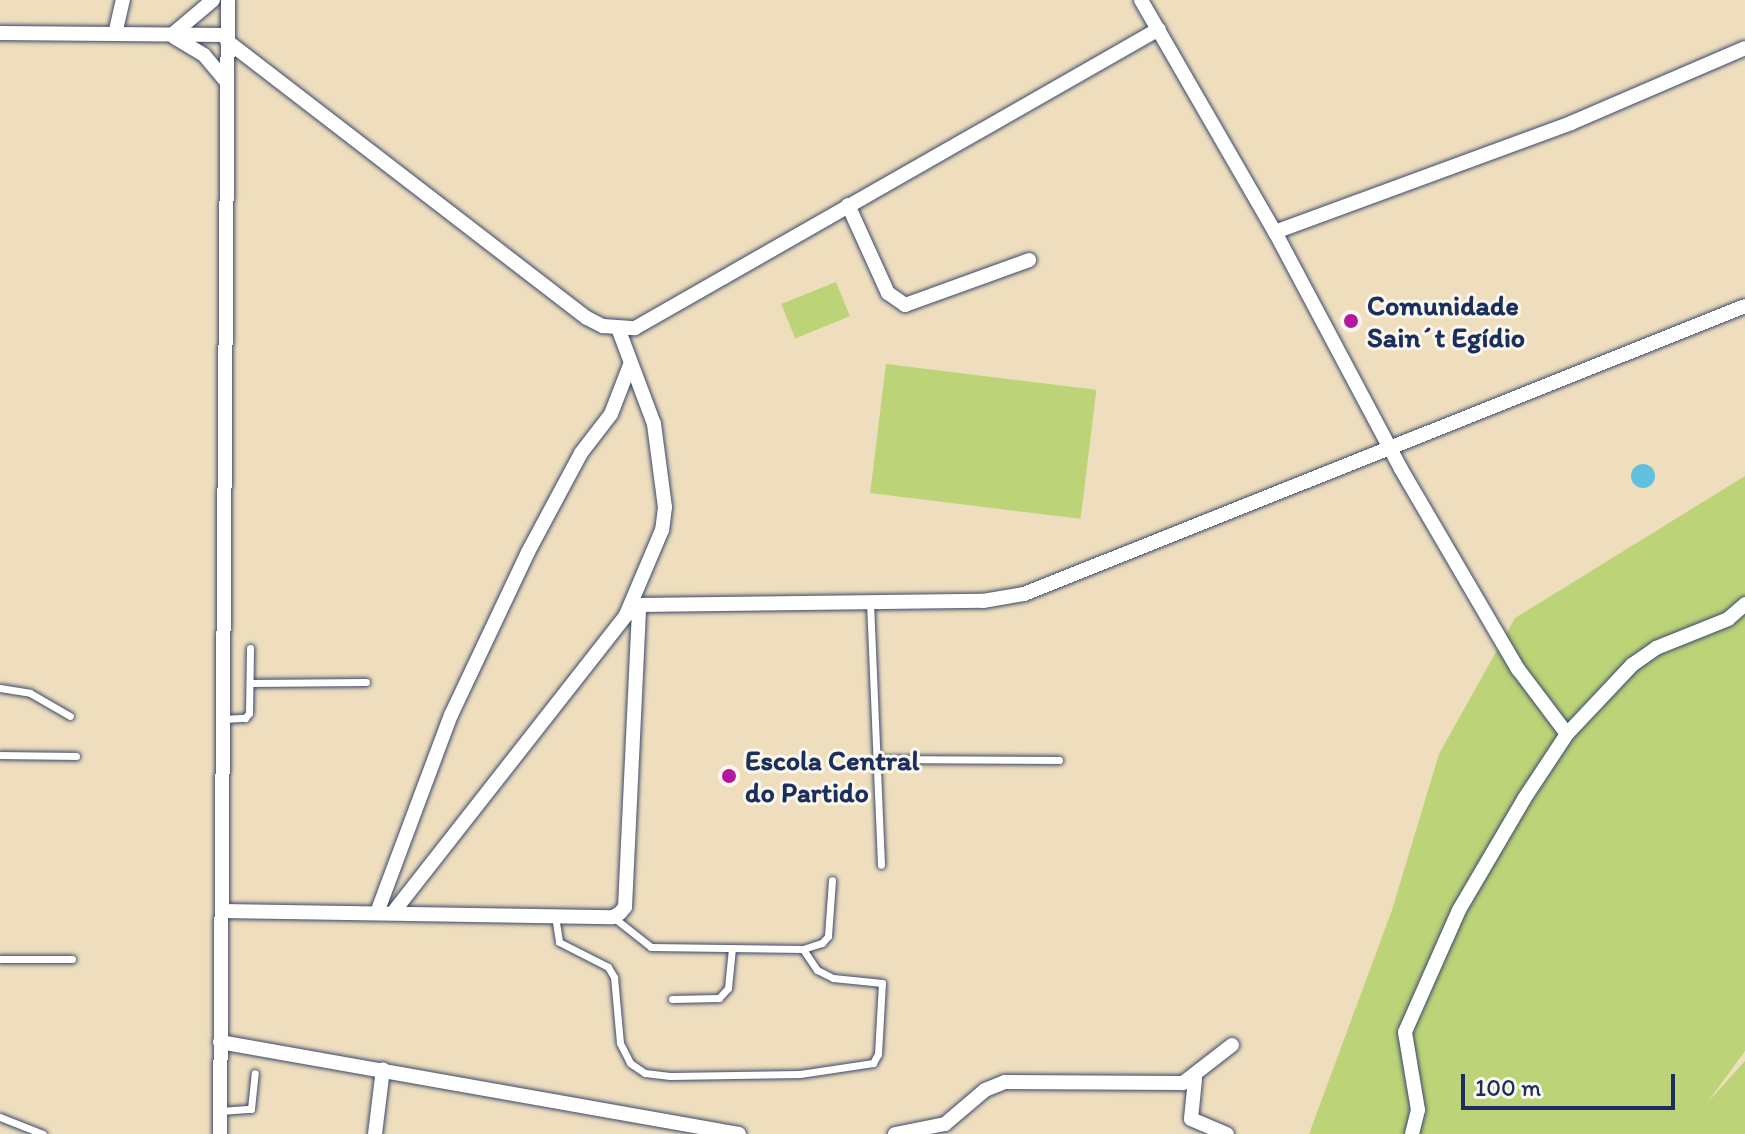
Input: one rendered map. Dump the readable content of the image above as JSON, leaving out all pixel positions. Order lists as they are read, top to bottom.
{
  "places": ["Comunidade Sain´t Egídio", "Escola Central do Partido"],
  "scale_bar": "100 m"
}
